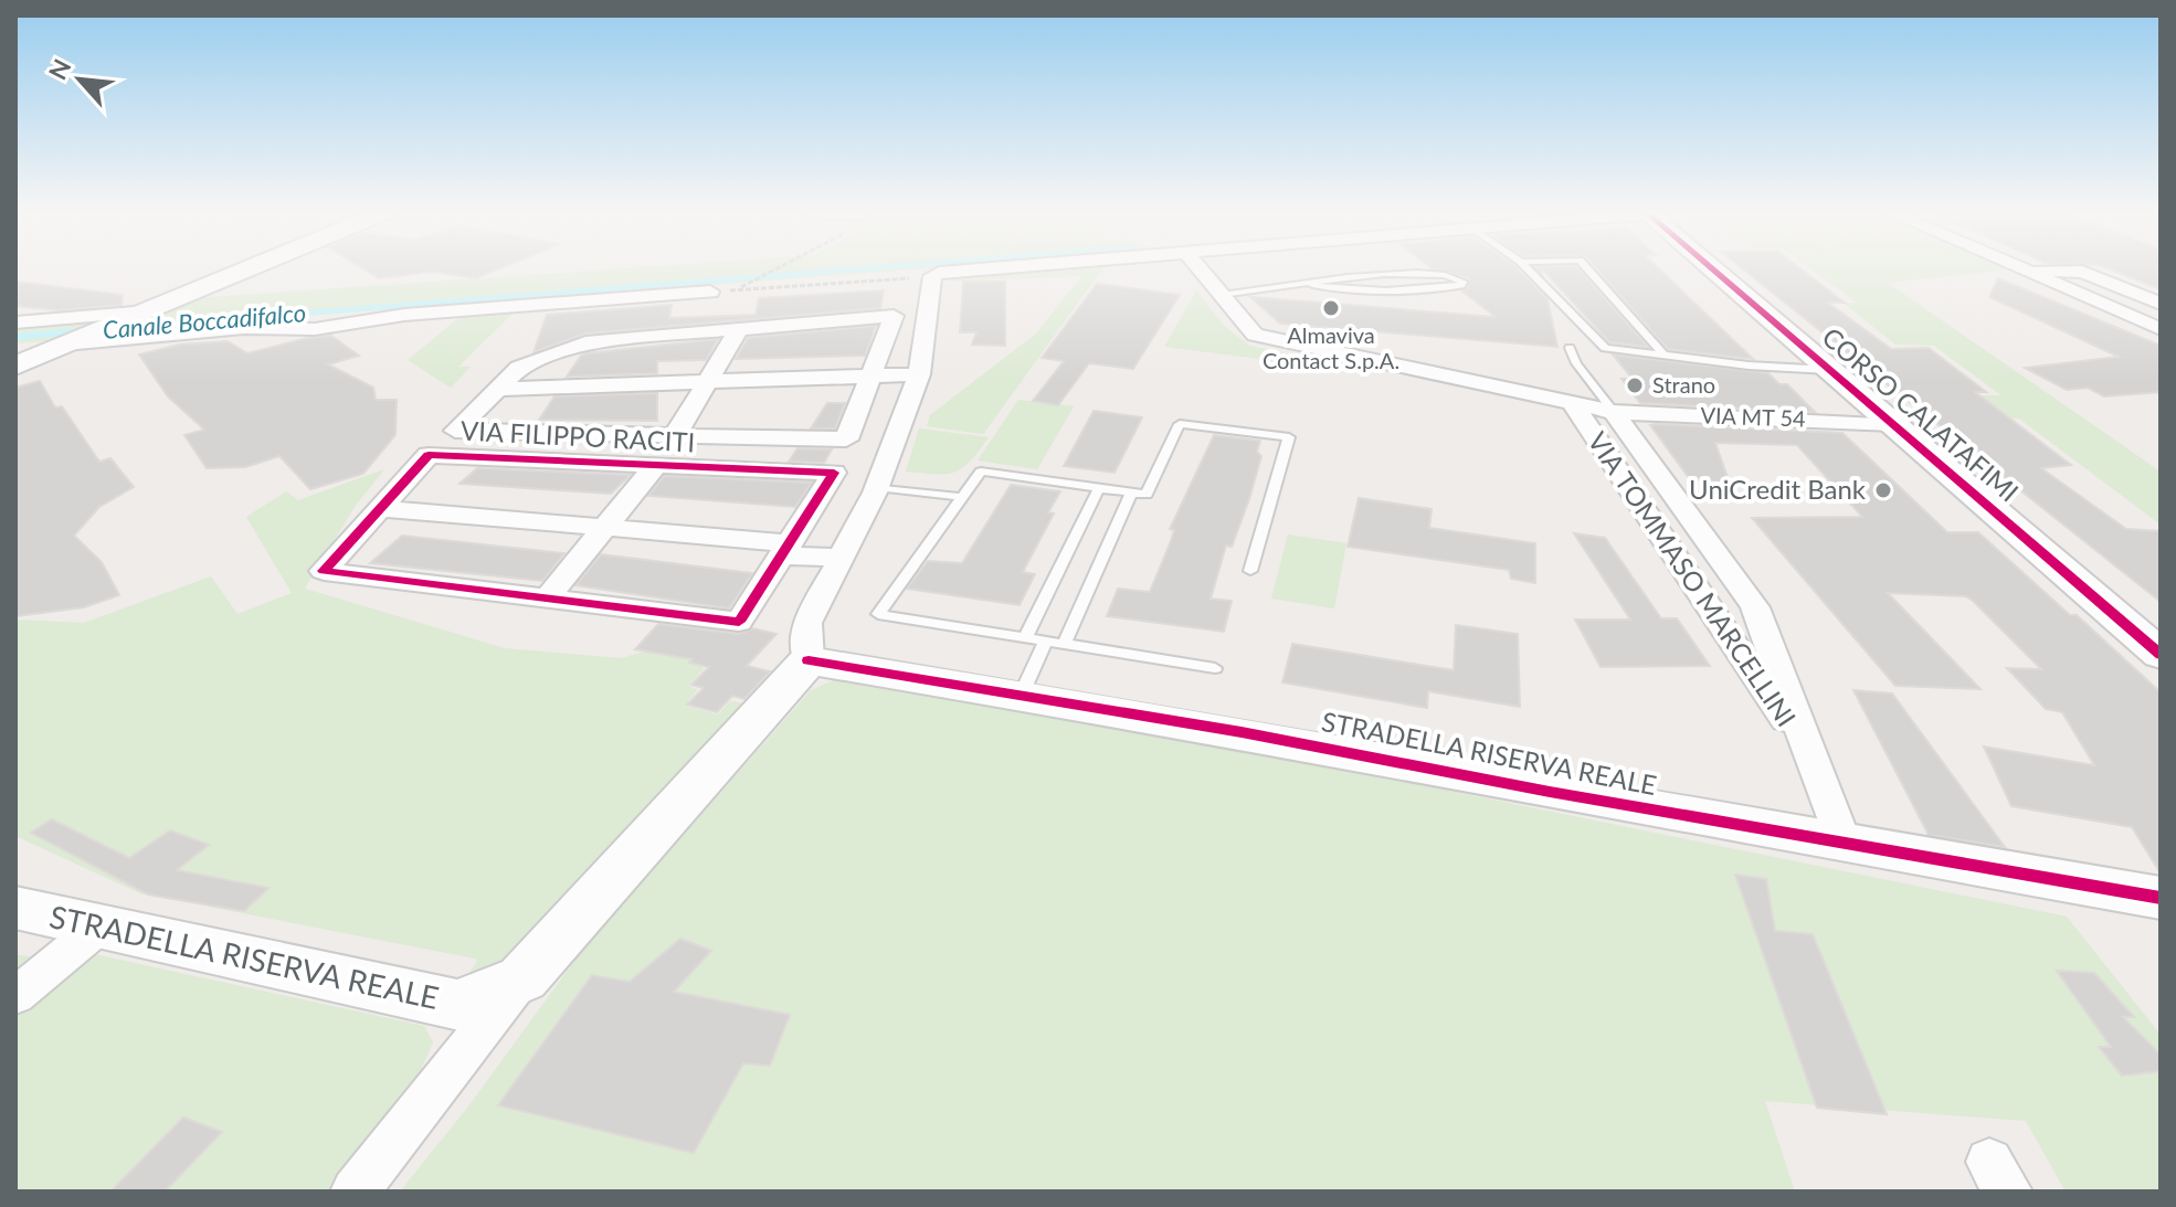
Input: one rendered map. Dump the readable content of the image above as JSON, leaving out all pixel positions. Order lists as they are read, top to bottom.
{
  "streets": {
    "street": [
      "CORSO CALATAFIMI",
      "VIA MT 54",
      "VIA FILIPPO RACITI",
      "VIA TOMMASO MARCELLINI",
      "STRADELLA RISERVA REALE"
    ]
  },
  "crossings": [
    ["CORSO CALATAFIMI", "VIA MT 54"],
    ["VIA MT 54", "VIA TOMMASO MARCELLINI"],
    ["VIA TOMMASO MARCELLINI", "STRADELLA RISERVA REALE"]
  ],
  "water": ["Canale Boccadifalco"],
  "places": ["Almaviva Contact S.p.A.", "Strano", "UniCredit Bank"],
  "north": "top left"
}
